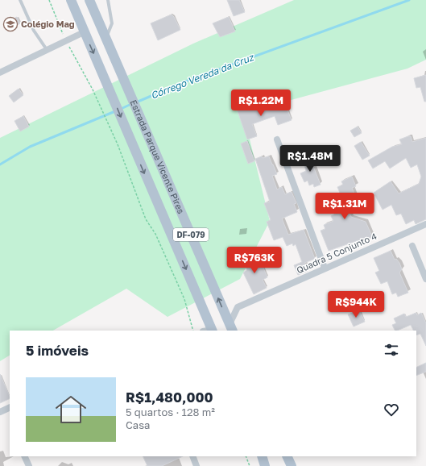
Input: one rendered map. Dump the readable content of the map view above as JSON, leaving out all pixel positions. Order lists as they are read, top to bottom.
{
  "streets": {
    "main road": ["Estrada Parque Vicente Pires", "DF-079"],
    "street": ["Quadra 5 Conjunto 4"]
  },
  "crossings": [
    ["Estrada Parque Vicente Pires", "Quadra 5 Conjunto 4"]
  ],
  "water": ["Córrego Vereda da Cruz"],
  "places": {
    "school or university": ["Colégio Mag"]
  },
  "page": {
    "price": [
      "R$1.22M",
      "R$1.48M",
      "R$1.31M",
      "R$763K",
      "R$944K"
    ],
    "heading": "5 imóveis",
    "list": [
      {
        "name": "R$1,480,000",
        "note": "5 quartos · 128 m² · Casa"
      }
    ]
  }
}
